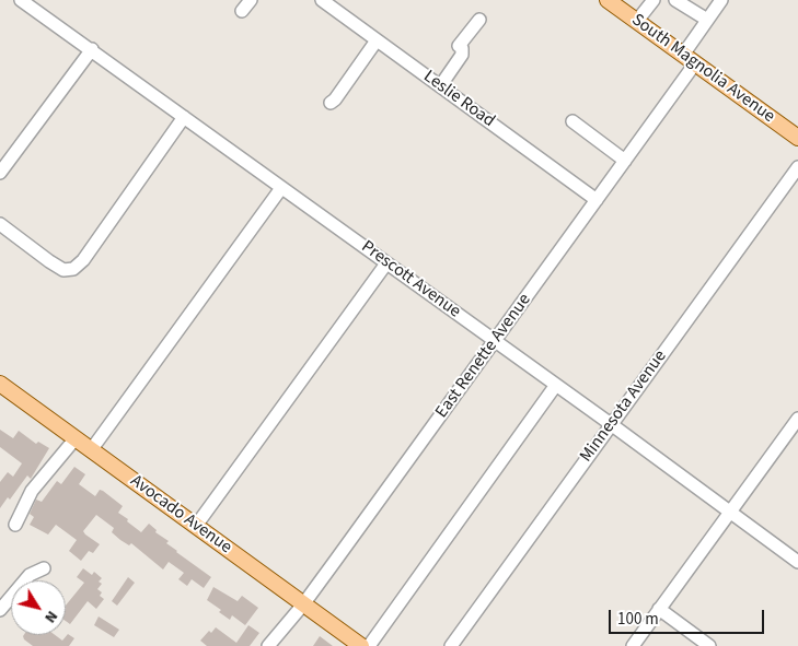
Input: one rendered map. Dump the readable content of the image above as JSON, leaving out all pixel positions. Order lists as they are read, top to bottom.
{
  "streets": {
    "main road": ["South Magnolia Avenue", "Avocado Avenue"],
    "street": [
      "Leslie Road",
      "Prescott Avenue",
      "East Renette Avenue",
      "Minnesota Avenue"
    ]
  },
  "crossings": [
    ["South Magnolia Avenue", "East Renette Avenue"],
    ["Leslie Road", "East Renette Avenue"],
    ["Prescott Avenue", "East Renette Avenue"],
    ["Prescott Avenue", "Minnesota Avenue"],
    ["East Renette Avenue", "Avocado Avenue"]
  ],
  "scale_bar": "100 m",
  "north": "bottom right"
}
